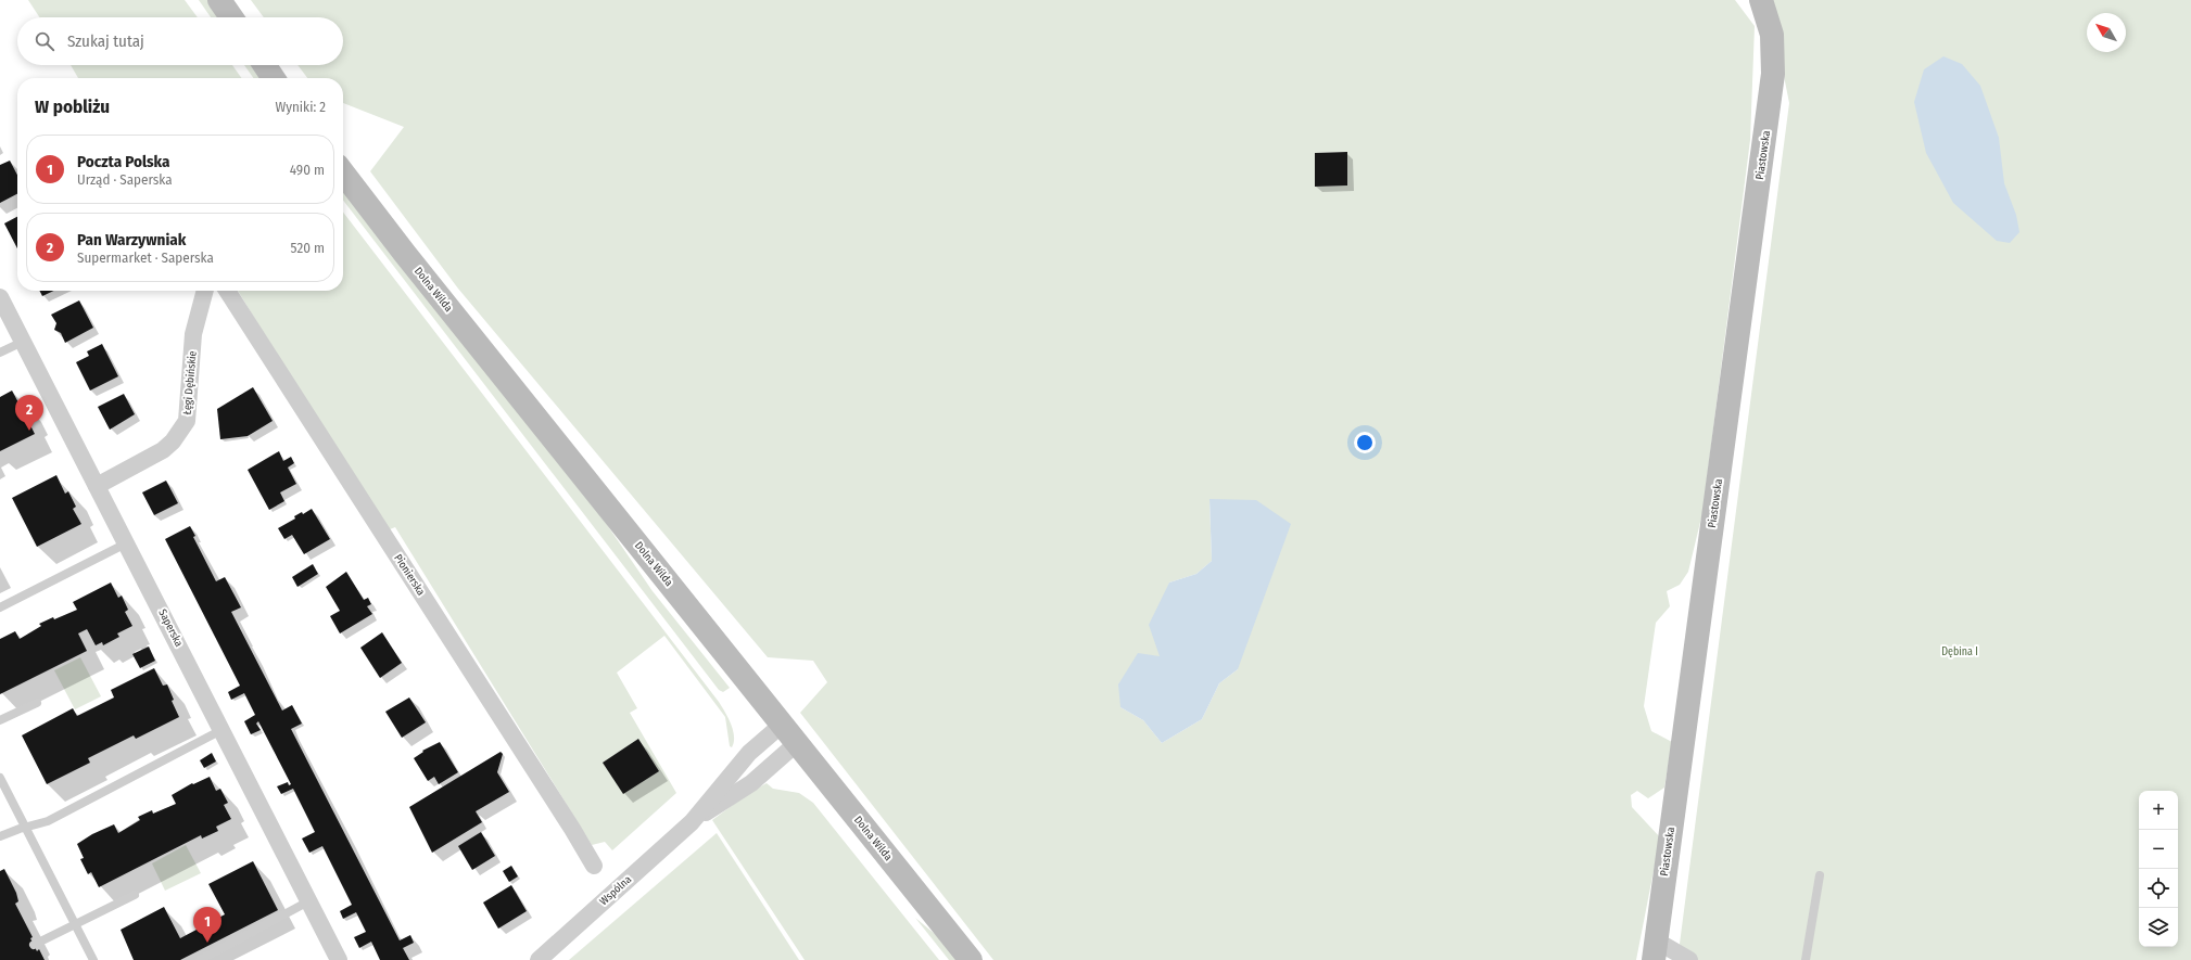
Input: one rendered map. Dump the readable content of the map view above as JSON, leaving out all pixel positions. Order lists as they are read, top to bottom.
{
  "streets": {
    "main road": ["Piastowska", "Dolna Wilda"],
    "street": [
      "Łęgi Dębińskie",
      "Pionierska",
      "Saperska",
      "Wspólna"
    ]
  },
  "crossings": [
    ["Dolna Wilda", "Wspólna"],
    ["Łęgi Dębińskie", "Saperska"]
  ],
  "parks": ["Dębina I"],
  "north": "top left",
  "page": {
    "search": "Szukaj tutaj",
    "heading": ["W pobliżu", "Wyniki: 2"],
    "list": [
      {
        "mark": "1",
        "name": "Poczta Polska",
        "note": "Urząd · Saperska",
        "value": "490 m"
      },
      {
        "mark": "2",
        "name": "Pan Warzywniak",
        "note": "Supermarket · Saperska",
        "value": "520 m"
      }
    ],
    "pins": ["2", "1"],
    "map_buttons": ["+", "−"]
  }
}
